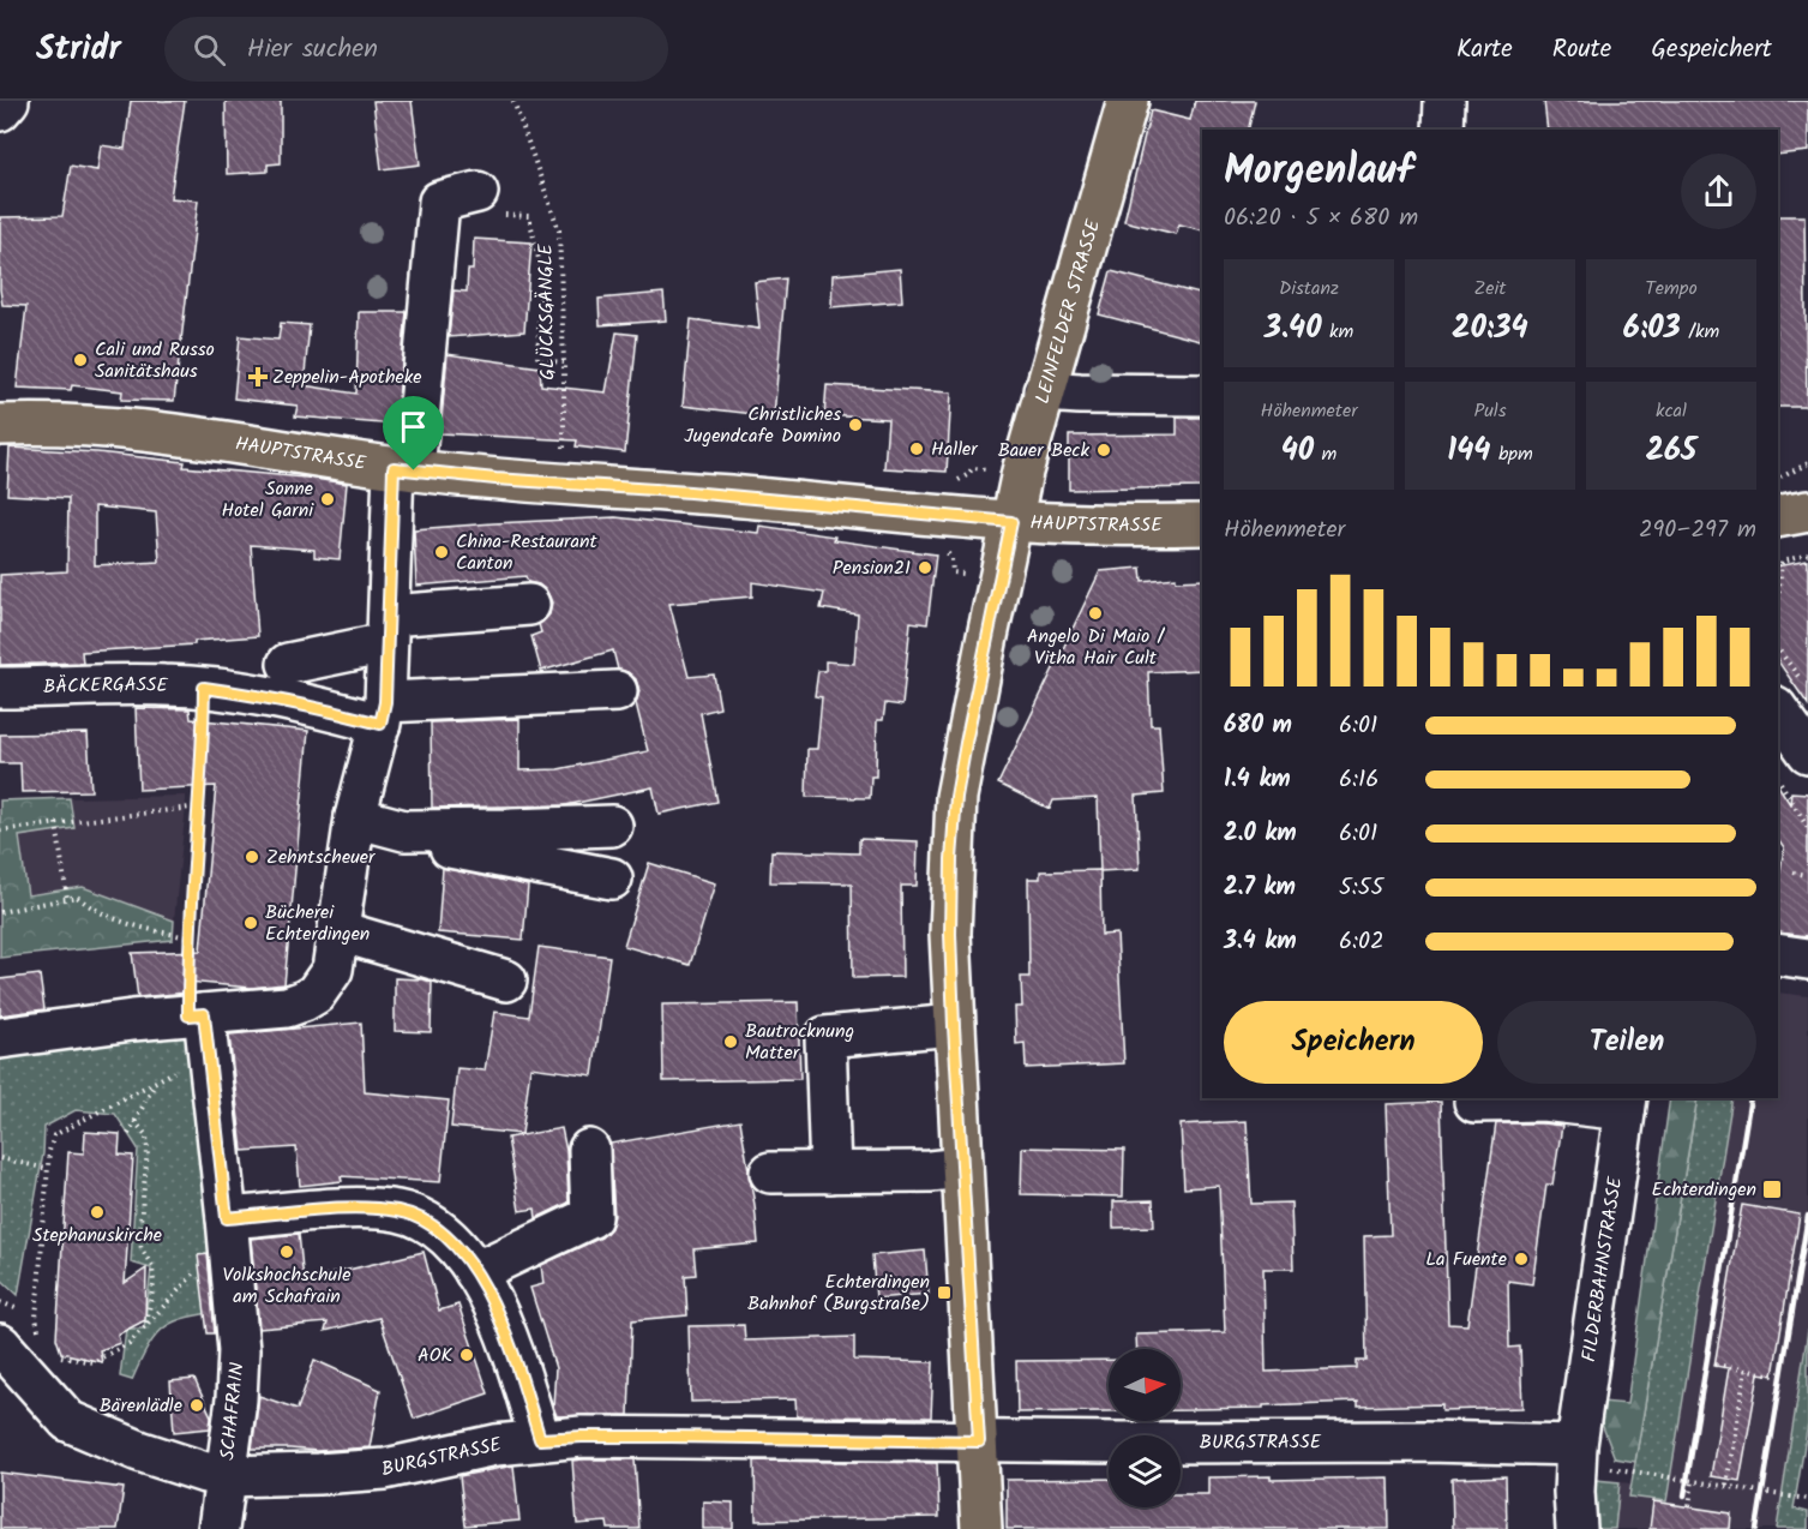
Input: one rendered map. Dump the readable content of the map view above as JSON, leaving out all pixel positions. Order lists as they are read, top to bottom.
{
  "streets": {
    "main road": ["LEINFELDER STRASSE", "HAUPTSTRASSE"],
    "street": [
      "BÄCKERGASSE",
      "FILDERBAHNSTRASSE",
      "SCHAFRAIN",
      "BURGSTRASSE"
    ],
    "path": ["GLÜCKSGÄNGLE"]
  },
  "crossings": [
    ["LEINFELDER STRASSE", "HAUPTSTRASSE"],
    ["LEINFELDER STRASSE", "BURGSTRASSE"],
    ["FILDERBAHNSTRASSE", "BURGSTRASSE"],
    ["SCHAFRAIN", "BURGSTRASSE"]
  ],
  "places": {
    "other": [
      "Cali und Russo Sanitätshaus",
      "Christliches Jugendcafe Domino",
      "Haller",
      "Bauer Beck",
      "Sonne Hotel Garni",
      "China-Restaurant Canton",
      "Pension21",
      "Angelo Di Maio / Vitha Hair Cult",
      "Zehntscheuer",
      "Bücherei Echterdingen",
      "Bautrocknung Matter",
      "Stephanuskirche",
      "Volkshochschule am Schafrain",
      "La Fuente",
      "AOK",
      "Bärenlädle"
    ],
    "health": ["Zeppelin-Apotheke"],
    "transit": ["Echterdingen", "Echterdingen Bahnhof (Burgstraße)"]
  },
  "north": "right",
  "page": {
    "header": "Stridr",
    "search": "Hier suchen",
    "nav": ["Karte", "Route", "Gespeichert"],
    "heading": ["Morgenlauf", "06:20 · 5 × 680 m"],
    "stats": [
      ["Distanz", "3.40 km"],
      ["Zeit", "20:34"],
      ["Tempo", "6:03 /km"],
      ["Höhenmeter", "40 m"],
      ["Puls", "144 bpm"],
      ["kcal", "265"]
    ],
    "chart": ["Höhenmeter", "290–297 m"],
    "list": [
      {
        "name": "680 m",
        "note": "6:01"
      },
      {
        "name": "1.4 km",
        "note": "6:16"
      },
      {
        "name": "2.0 km",
        "note": "6:01"
      },
      {
        "name": "2.7 km",
        "note": "5:55"
      },
      {
        "name": "3.4 km",
        "note": "6:02"
      }
    ],
    "buttons": ["Speichern", "Teilen"]
  }
}
